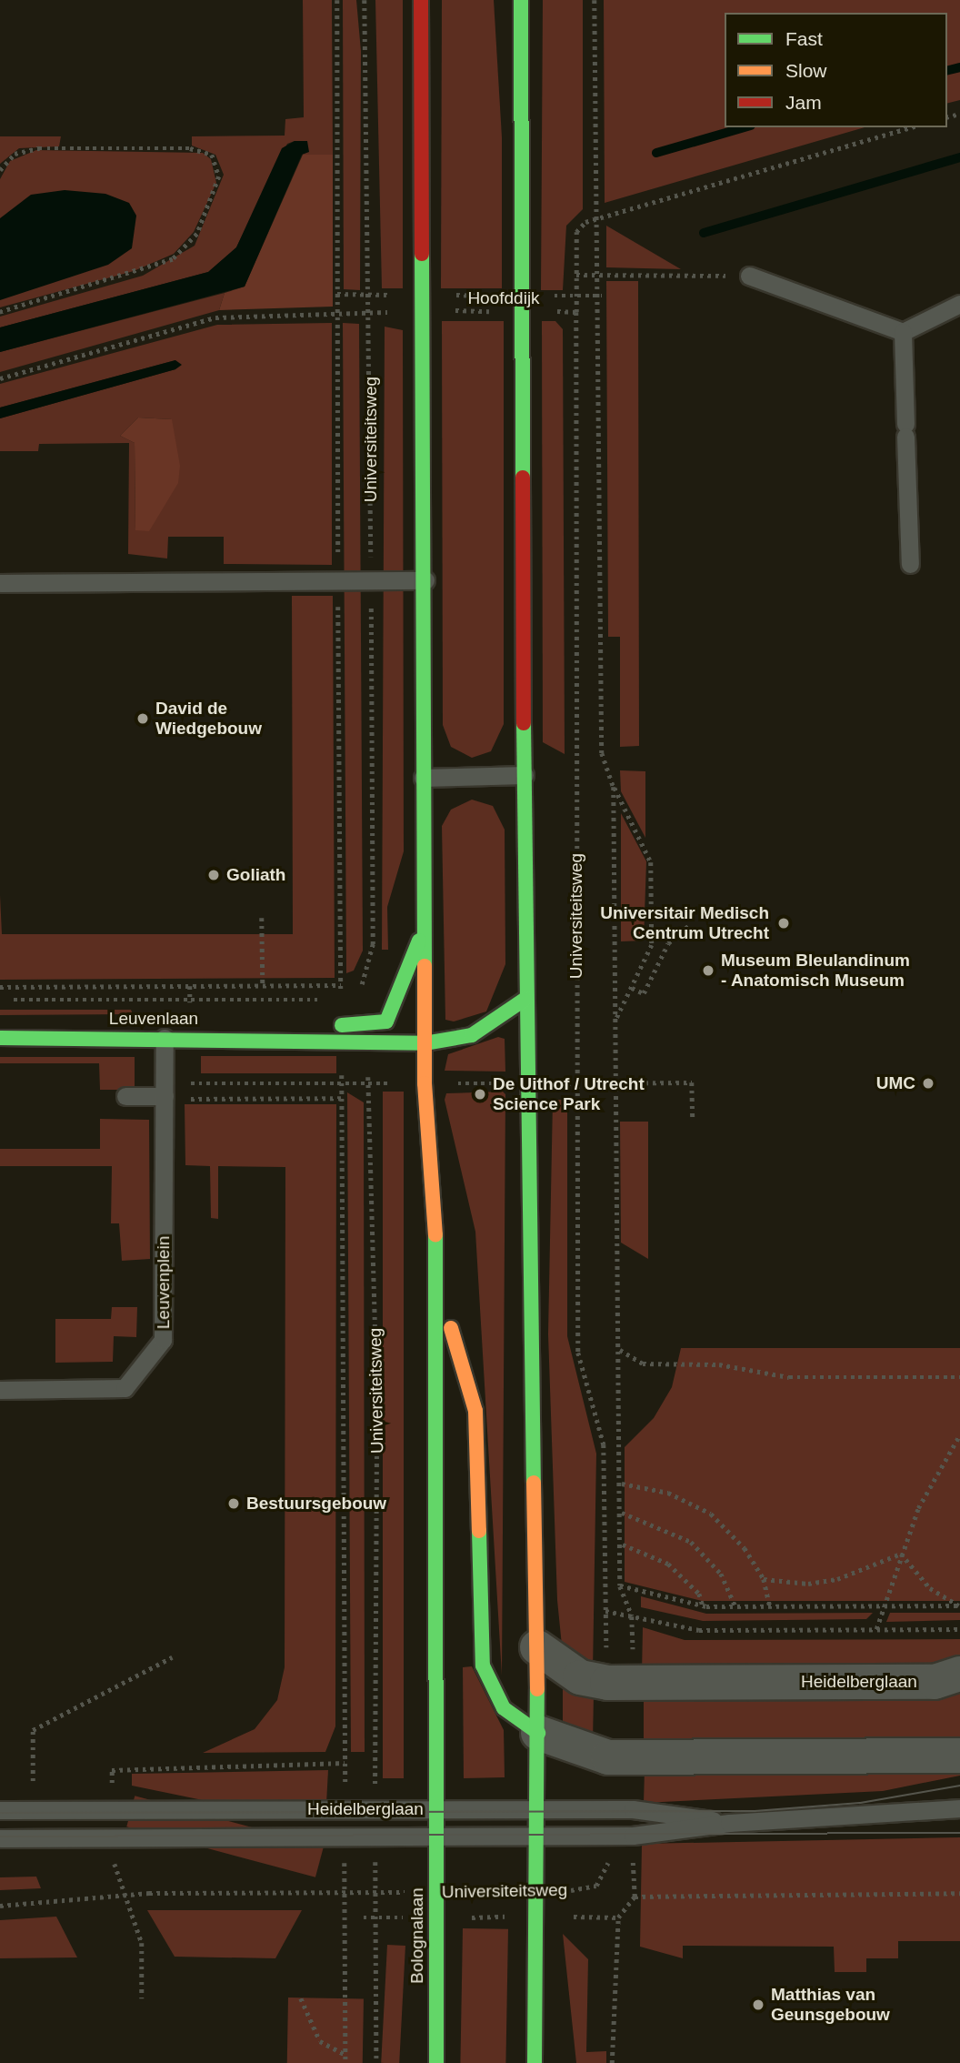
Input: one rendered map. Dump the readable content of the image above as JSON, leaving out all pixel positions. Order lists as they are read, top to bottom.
{
  "streets": {
    "street": ["Leuvenlaan", "Heidelberglaan", "Bolognalaan"],
    "lane": ["Leuvenplein"],
    "path": ["Hoofddijk", "Universiteitsweg"]
  },
  "crossings": [
    ["Hoofddijk", "Universiteitsweg"],
    ["Universiteitsweg", "Leuvenlaan"],
    ["Universiteitsweg", "Heidelberglaan"],
    ["Universiteitsweg", "Bolognalaan"],
    ["Leuvenlaan", "Leuvenplein"],
    ["Heidelberglaan", "Bolognalaan"]
  ],
  "places": [
    "David de Wiedgebouw",
    "Goliath",
    "Universitair Medisch Centrum Utrecht",
    "Museum Bleulandinum - Anatomisch Museum",
    "UMC",
    "De Uithof / Utrecht Science Park",
    "Bestuursgebouw",
    "Matthias van Geunsgebouw"
  ],
  "legend": ["Fast", "Slow", "Jam"]
}
